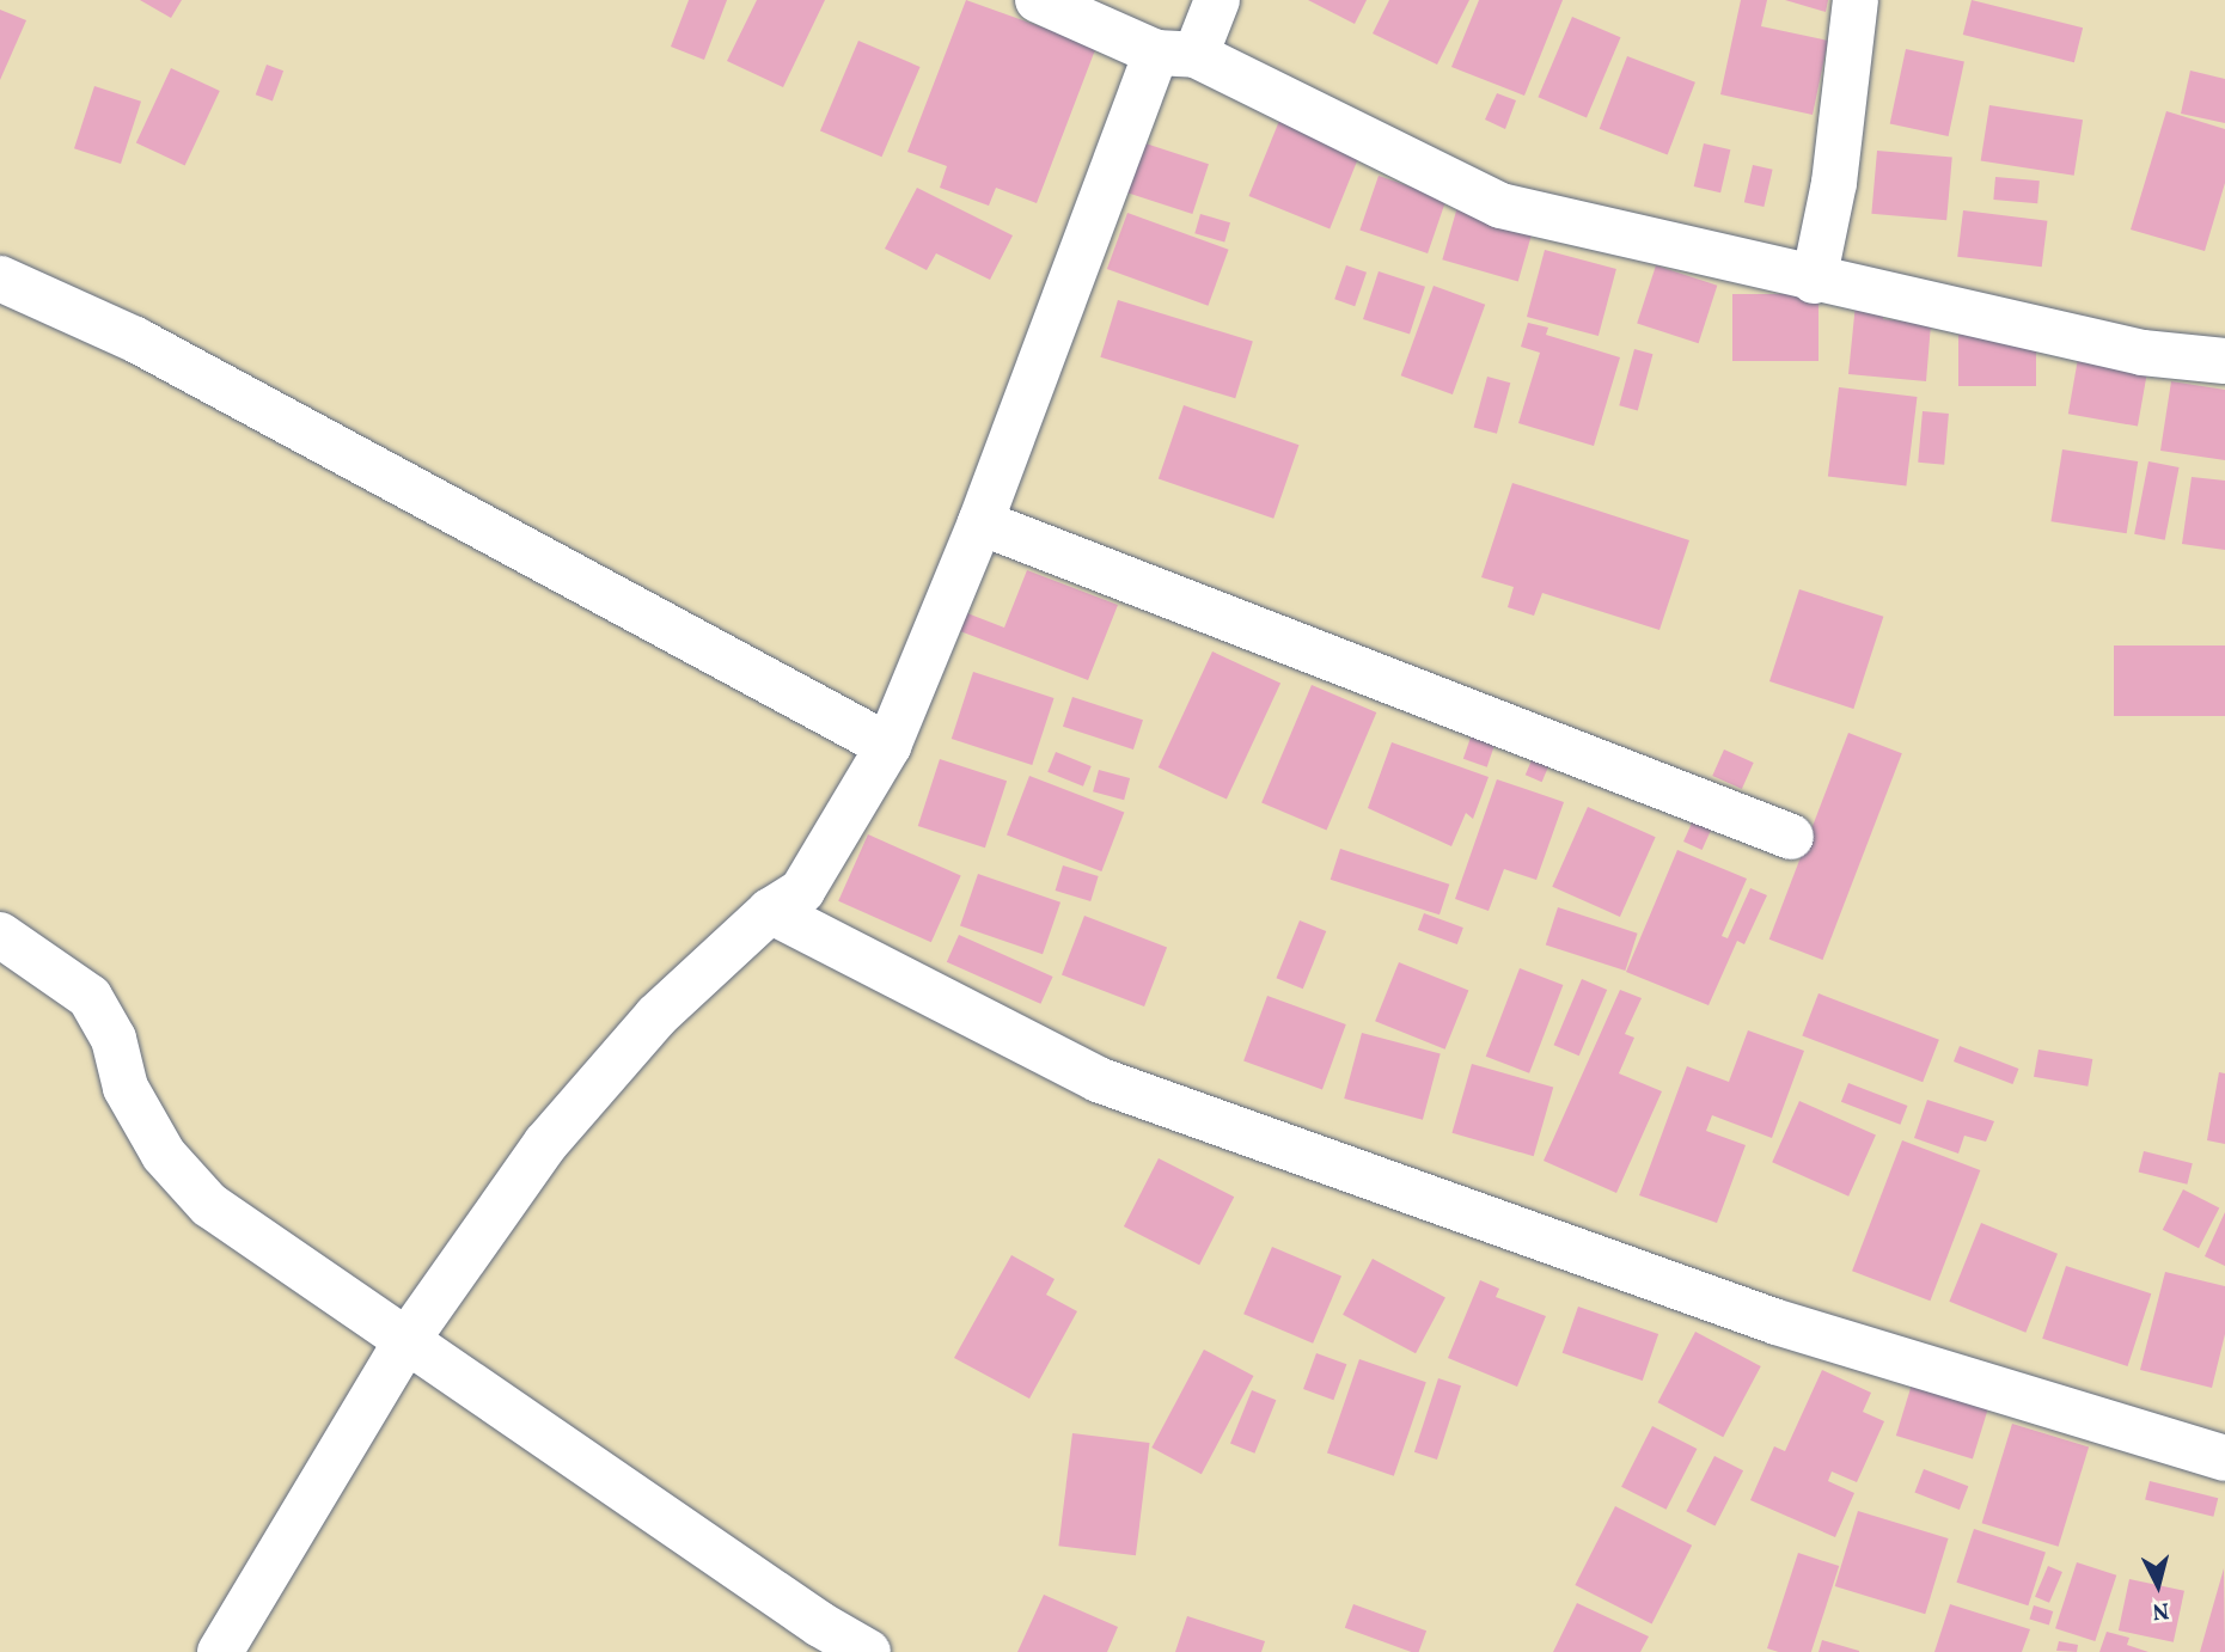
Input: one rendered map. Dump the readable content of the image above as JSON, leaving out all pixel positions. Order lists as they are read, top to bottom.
{
  "north": "bottom"
}
